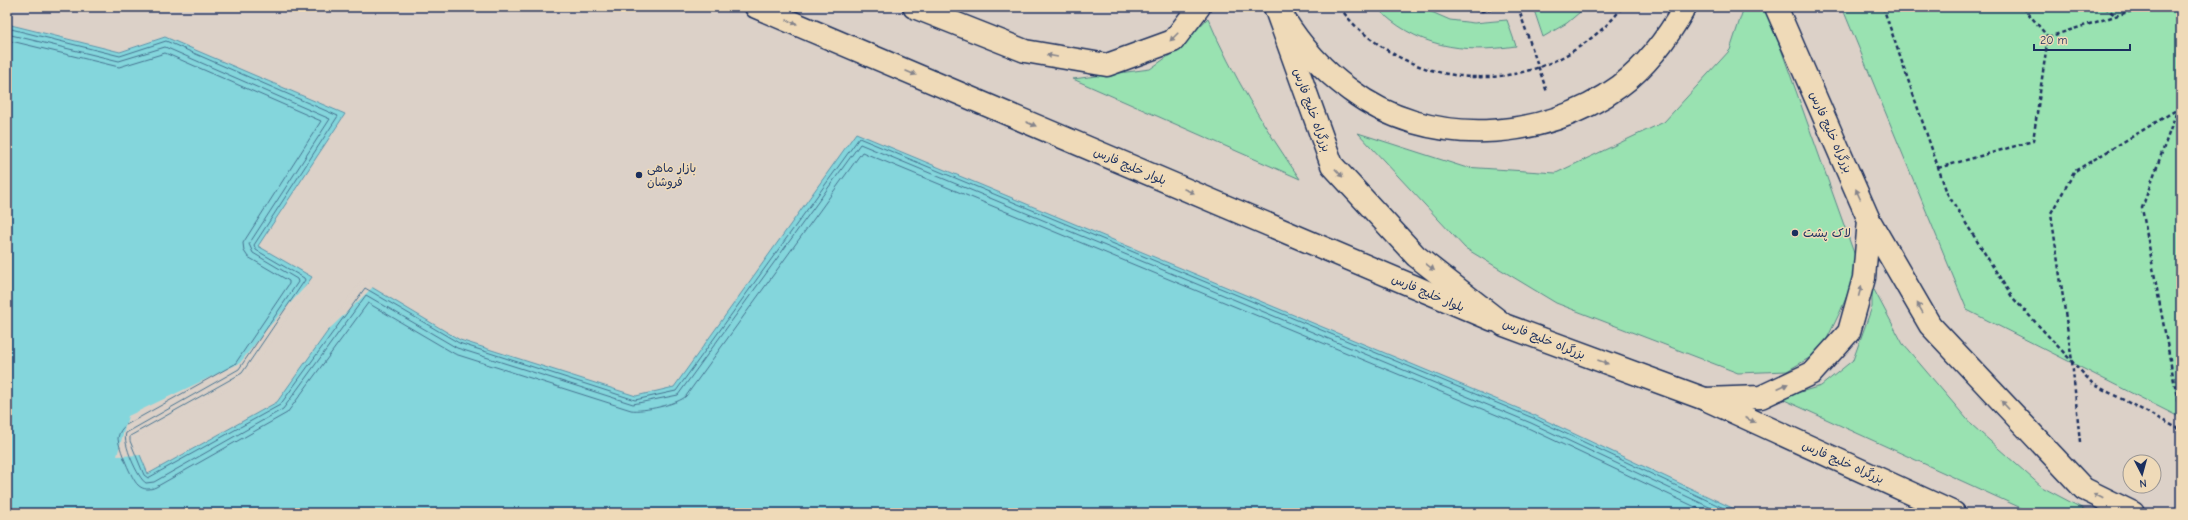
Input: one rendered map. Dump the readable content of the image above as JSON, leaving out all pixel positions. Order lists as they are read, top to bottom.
{
  "streets": {
    "main road": ["بزرگراه خلیج فارس", "بلوار خلیج فارس"]
  },
  "crossings": [
    ["بزرگراه خلیج فارس", "بلوار خلیج فارس"]
  ],
  "places": ["بازار ماهی فروشان", "لاک پشت"],
  "scale_bar": "20 m",
  "north": "bottom"
}
